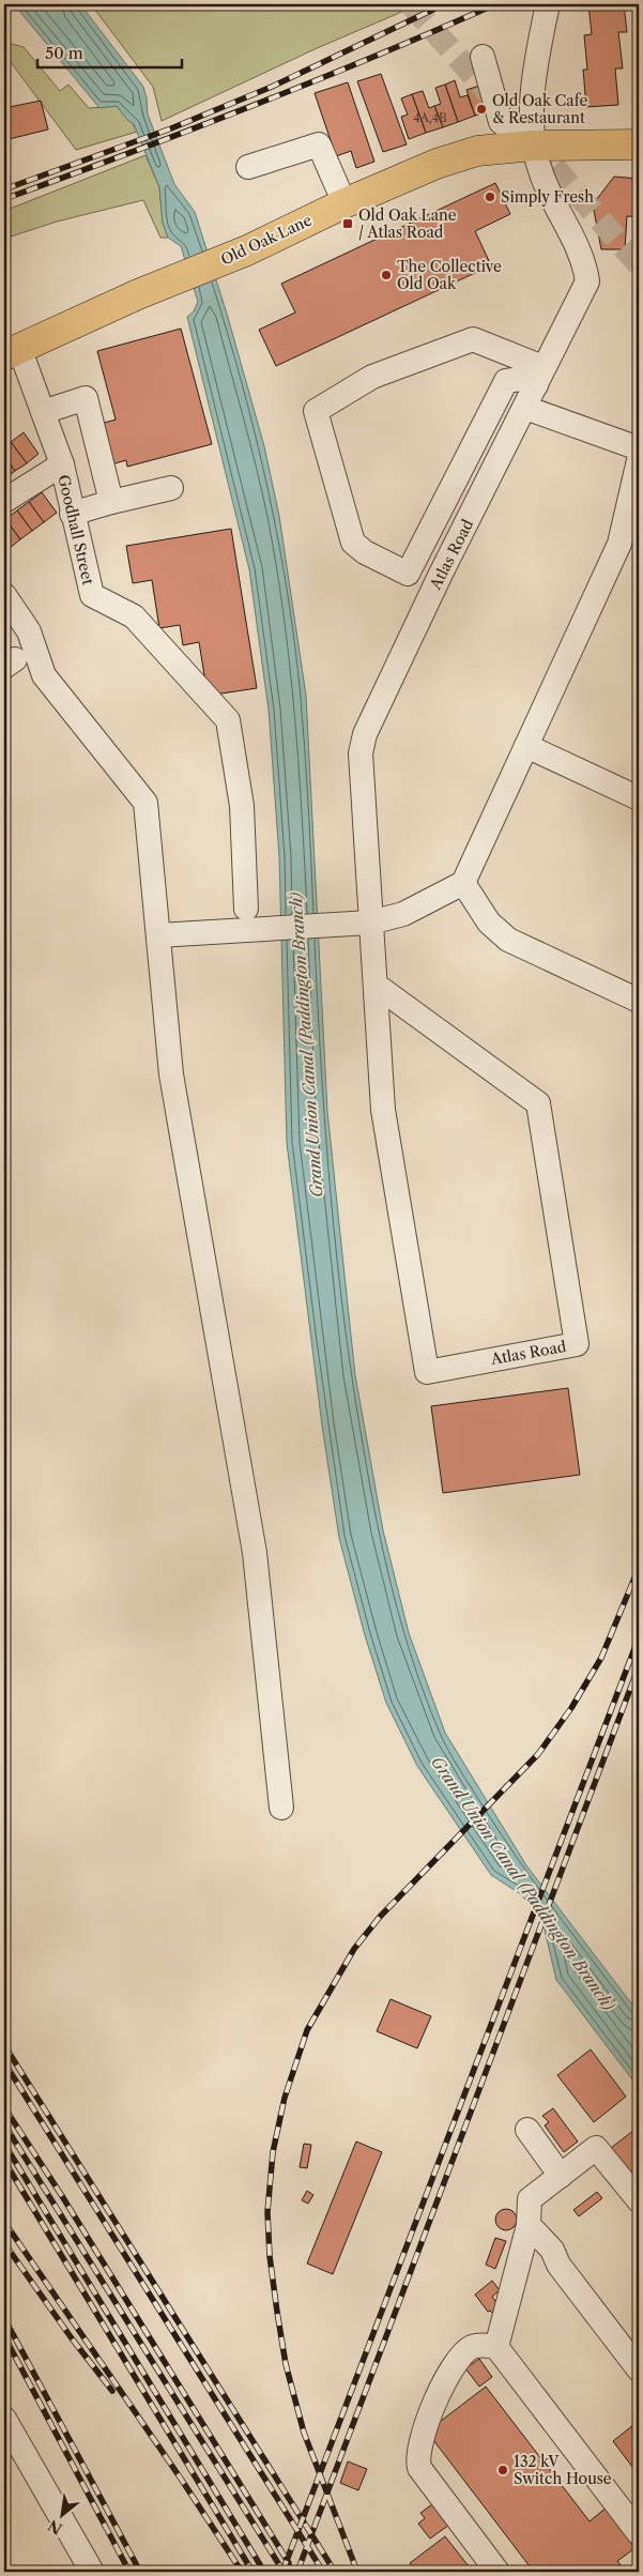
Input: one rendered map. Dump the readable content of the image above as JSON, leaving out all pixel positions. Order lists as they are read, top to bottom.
{
  "streets": {
    "main road": ["Old Oak Lane"],
    "street": ["Goodhall Street", "Atlas Road"]
  },
  "crossings": [
    ["Old Oak Lane", "Goodhall Street"],
    ["Old Oak Lane", "Atlas Road"]
  ],
  "water": ["Grand Union Canal (Paddington Branch)"],
  "places": {
    "other": [
      "Old Oak Cafe & Restaurant",
      "Simply Fresh",
      "The Collective Old Oak",
      "132 kV Switch House"
    ],
    "transit": ["Old Oak Lane / Atlas Road"]
  },
  "house_numbers": ["4A,4B"],
  "scale_bar": "50 m",
  "north": "bottom left"
}
